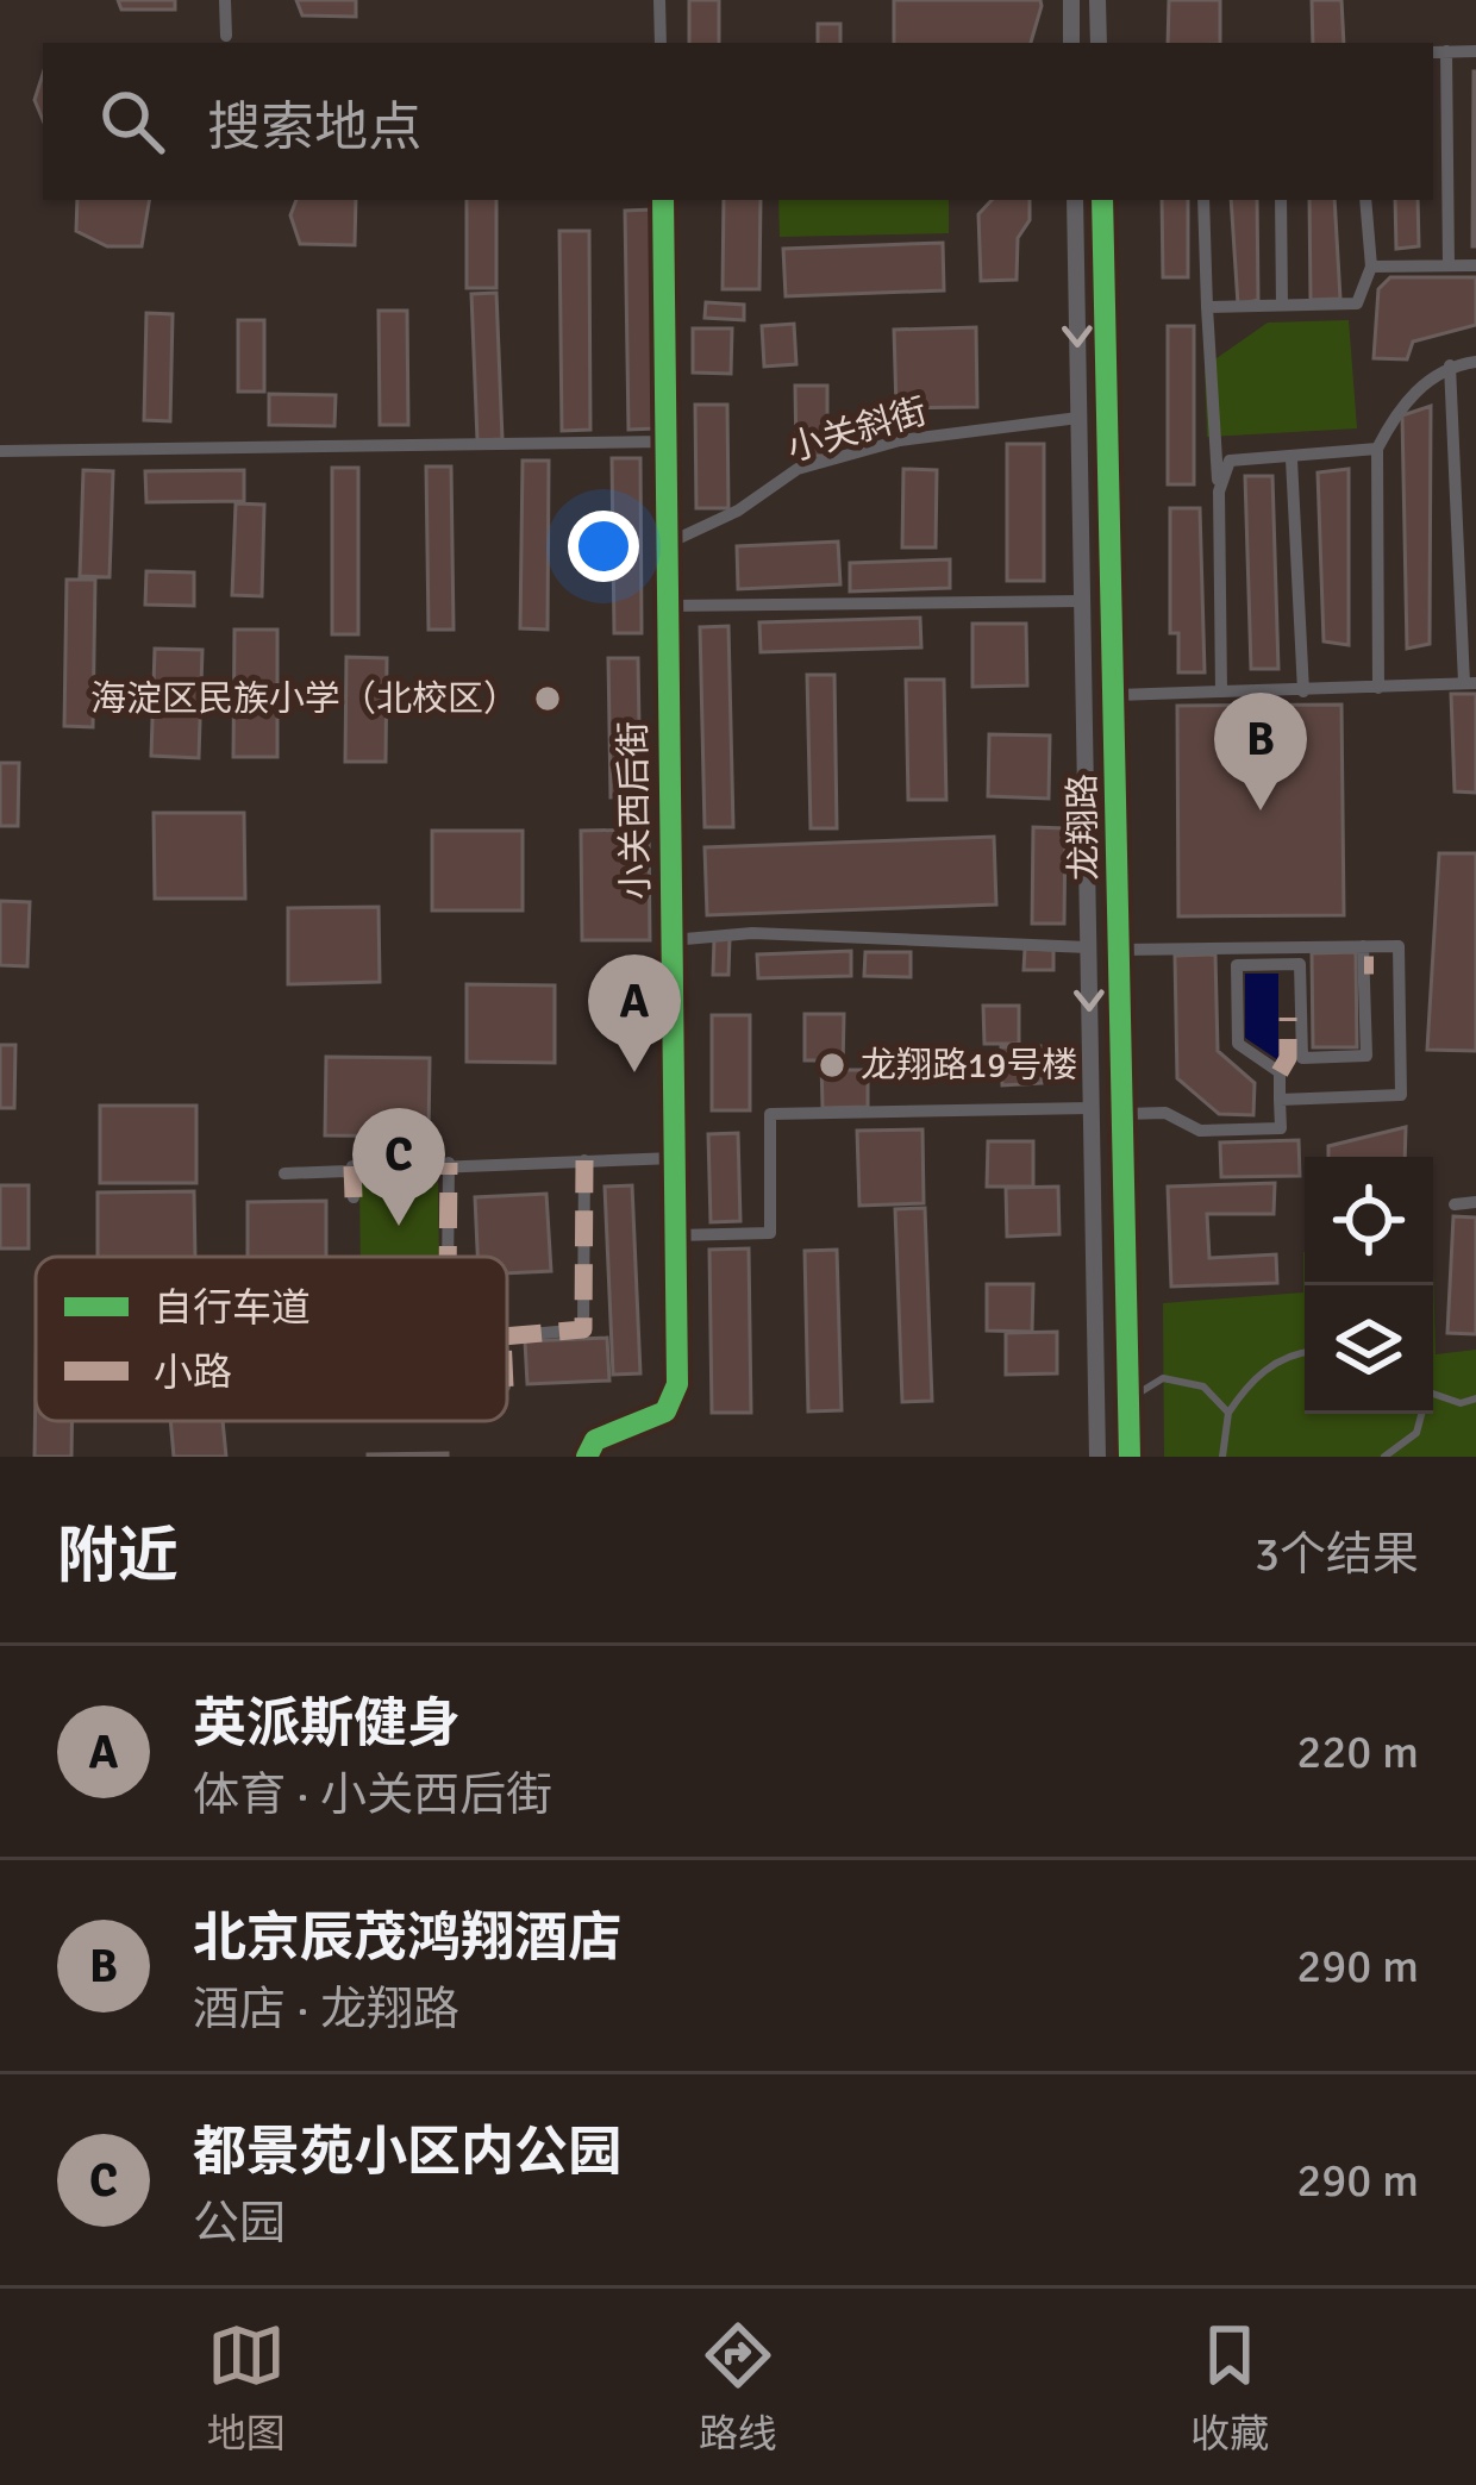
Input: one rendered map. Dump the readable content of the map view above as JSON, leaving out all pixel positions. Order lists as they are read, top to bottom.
{
  "streets": {
    "street": ["小关斜街", "小关西后街", "龙翔路"]
  },
  "crossings": [
    ["小关斜街", "小关西后街"],
    ["小关斜街", "龙翔路"]
  ],
  "places": ["海淀区民族小学（北校区）", "龙翔路19号楼"],
  "legend": ["自行车道", "小路"],
  "page": {
    "search": "搜索地点",
    "pins": ["B", "A", "C"],
    "heading": ["附近", "3个结果"],
    "list": [
      {
        "mark": "A",
        "name": "英派斯健身",
        "note": "体育 · 小关西后街",
        "value": "220 m"
      },
      {
        "mark": "B",
        "name": "北京辰茂鸿翔酒店",
        "note": "酒店 · 龙翔路",
        "value": "290 m"
      },
      {
        "mark": "C",
        "name": "都景苑小区内公园",
        "note": "公园",
        "value": "290 m"
      }
    ],
    "nav": ["地图", "路线", "收藏"]
  }
}
